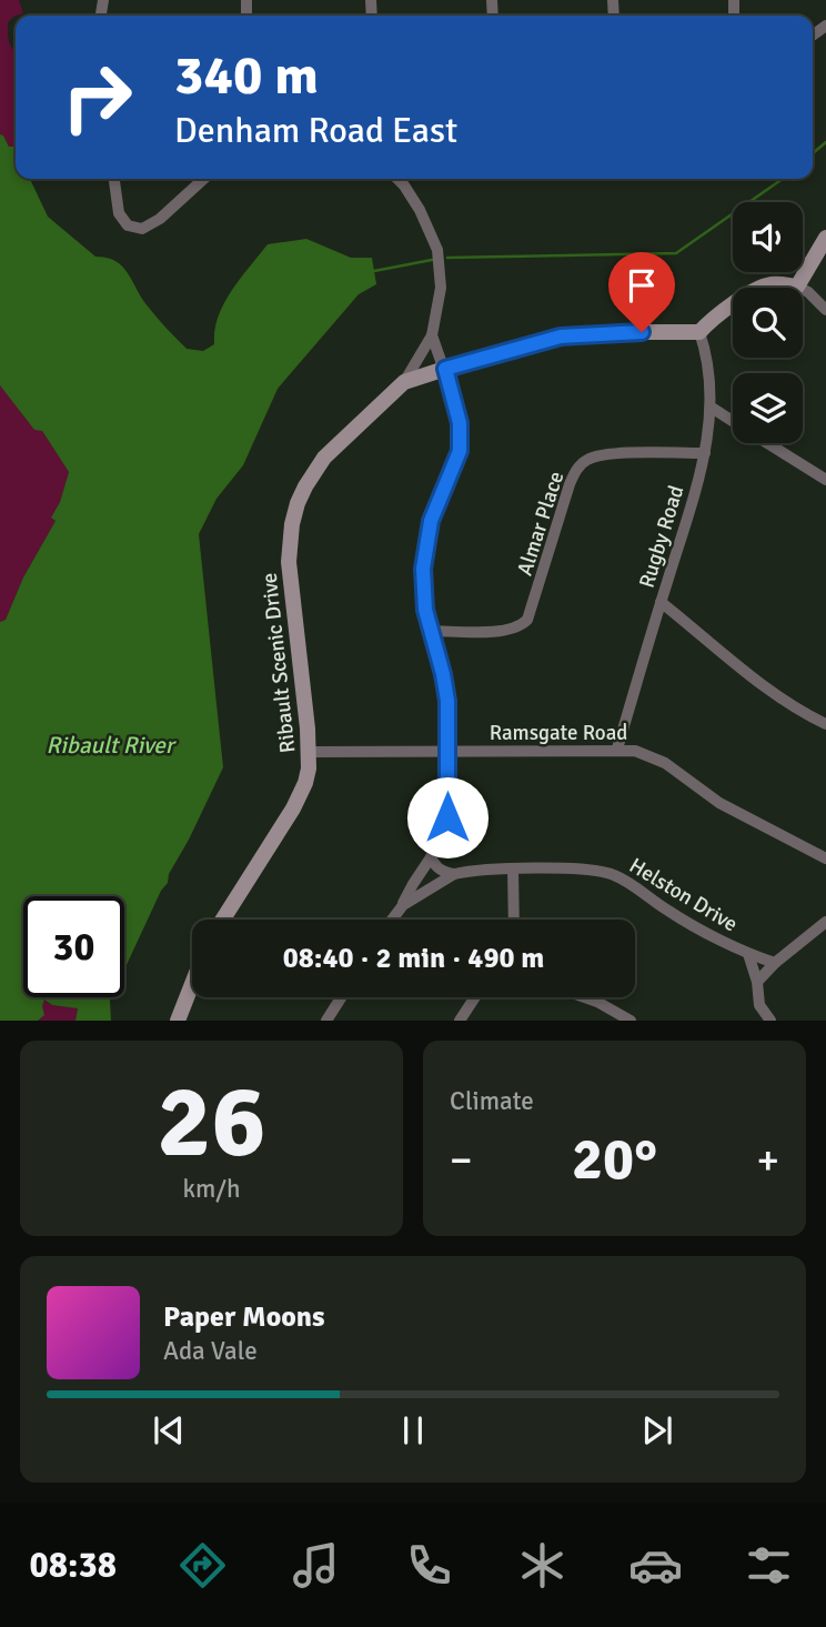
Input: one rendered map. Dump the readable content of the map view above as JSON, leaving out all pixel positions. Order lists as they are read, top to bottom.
{
  "streets": {
    "street": [
      "Almar Place",
      "Rugby Road",
      "Ribault Scenic Drive",
      "Ramsgate Road",
      "Helston Drive"
    ]
  },
  "crossings": [
    ["Almar Place", "Rugby Road"],
    ["Rugby Road", "Ribault Scenic Drive"],
    ["Rugby Road", "Ramsgate Road"],
    ["Ribault Scenic Drive", "Ramsgate Road"]
  ],
  "water": ["Ribault River"],
  "page": {
    "turn": ["340 m", "Denham Road East"],
    "limit": "30",
    "trip": "08:40 · 2 min · 490 m",
    "tile": [
      ["26", "km/h"],
      "Climate"
    ],
    "heat": ["−", "20°", "+"],
    "song": ["Paper Moons", "Ada Vale"],
    "tabs": "08:38"
  }
}
